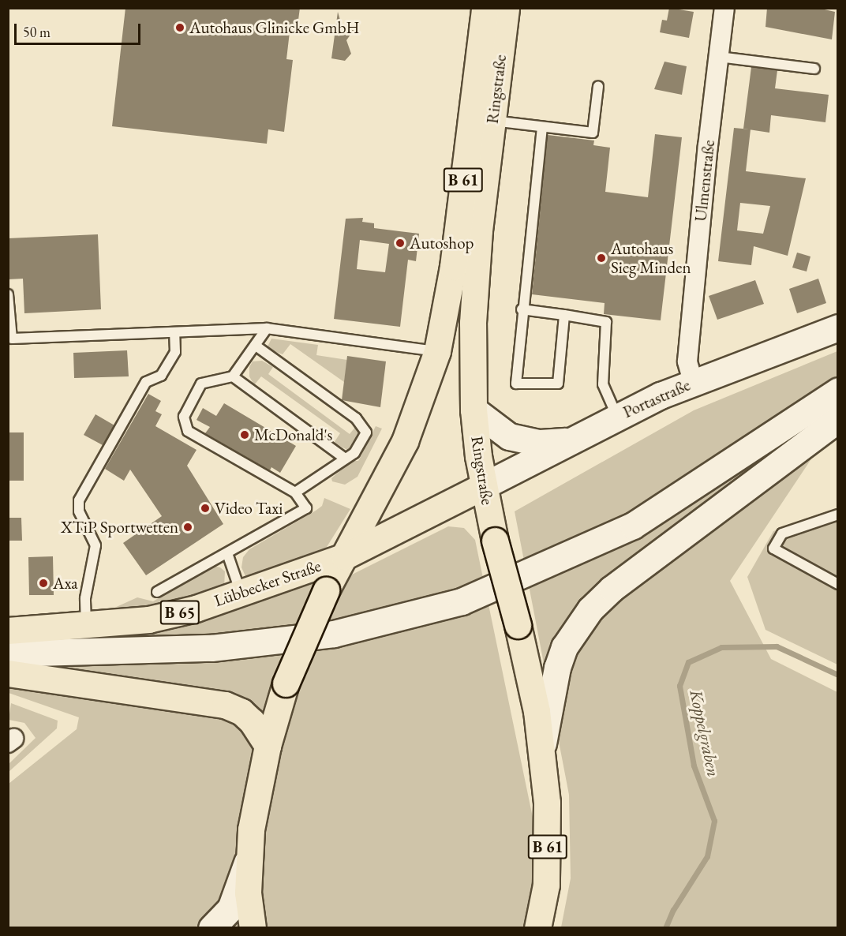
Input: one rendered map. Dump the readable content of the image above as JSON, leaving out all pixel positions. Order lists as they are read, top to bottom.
{
  "streets": {
    "main road": [
      "Ringstraße",
      "B 61",
      "Portastraße",
      "Lübbecker Straße",
      "B 65"
    ],
    "street": ["Ulmenstraße"]
  },
  "crossings": [
    ["Ringstraße", "B 61"],
    ["Ringstraße", "Portastraße"],
    ["Ringstraße", "Lübbecker Straße"],
    ["B 61", "Lübbecker Straße"],
    ["Ulmenstraße", "Portastraße"],
    ["Portastraße", "Lübbecker Straße"]
  ],
  "water": ["Koppelgraben"],
  "places": [
    "Autohaus Glinicke GmbH",
    "Autoshop",
    "Autohaus Sieg Minden",
    "McDonald's",
    "Video Taxi",
    "XTiP Sportwetten",
    "Axa"
  ],
  "scale_bar": "50 m"
}
